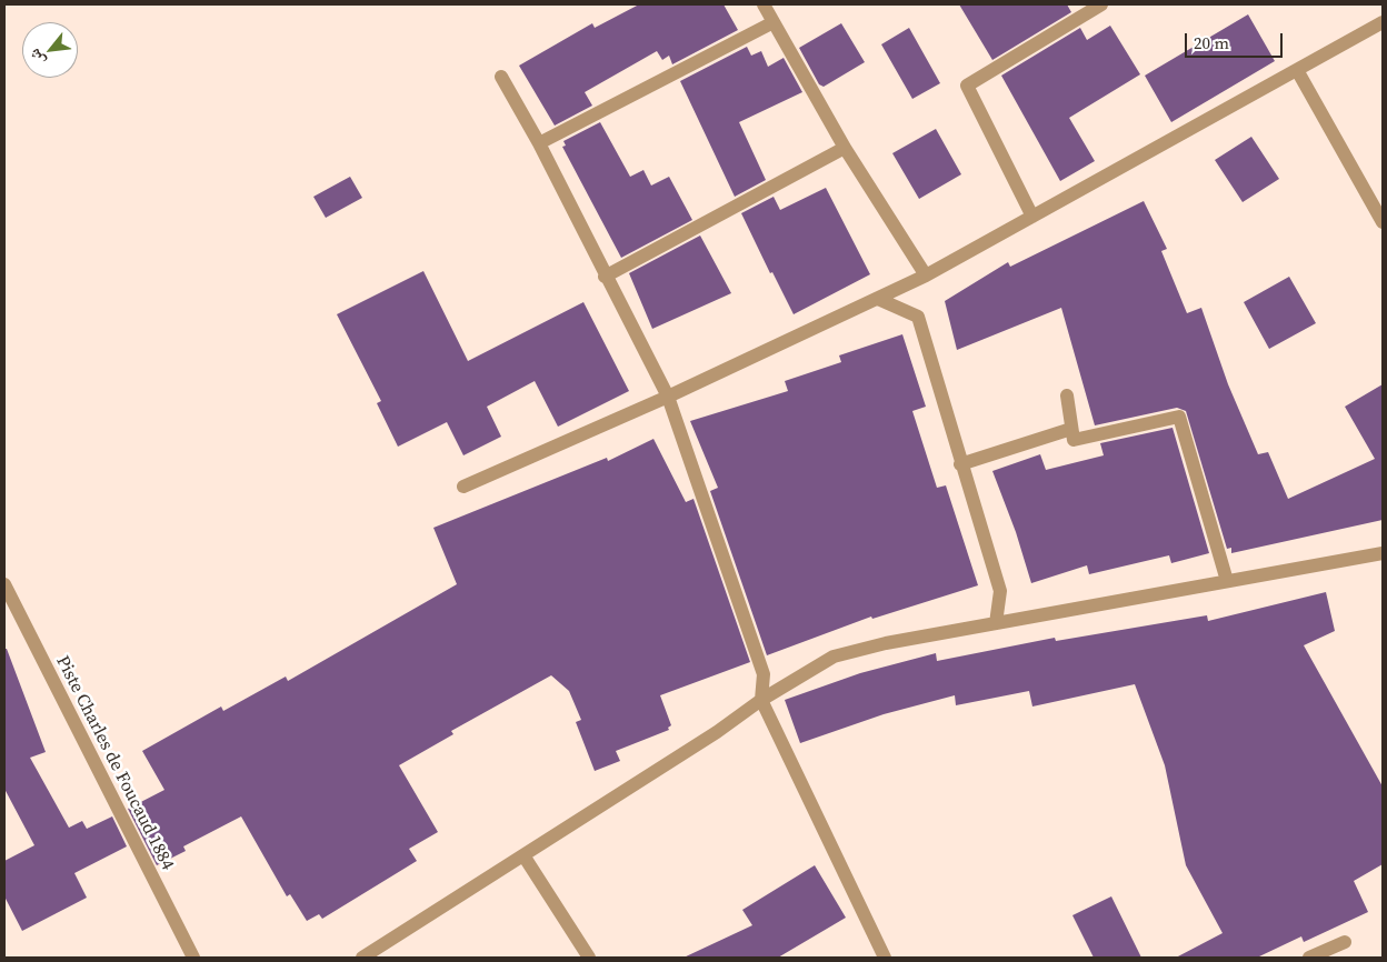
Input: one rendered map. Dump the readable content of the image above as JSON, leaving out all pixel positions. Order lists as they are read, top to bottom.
{
  "streets": {
    "street": ["Piste Charles de Foucaud 1884"]
  },
  "scale_bar": "20 m",
  "north": "bottom left"
}
